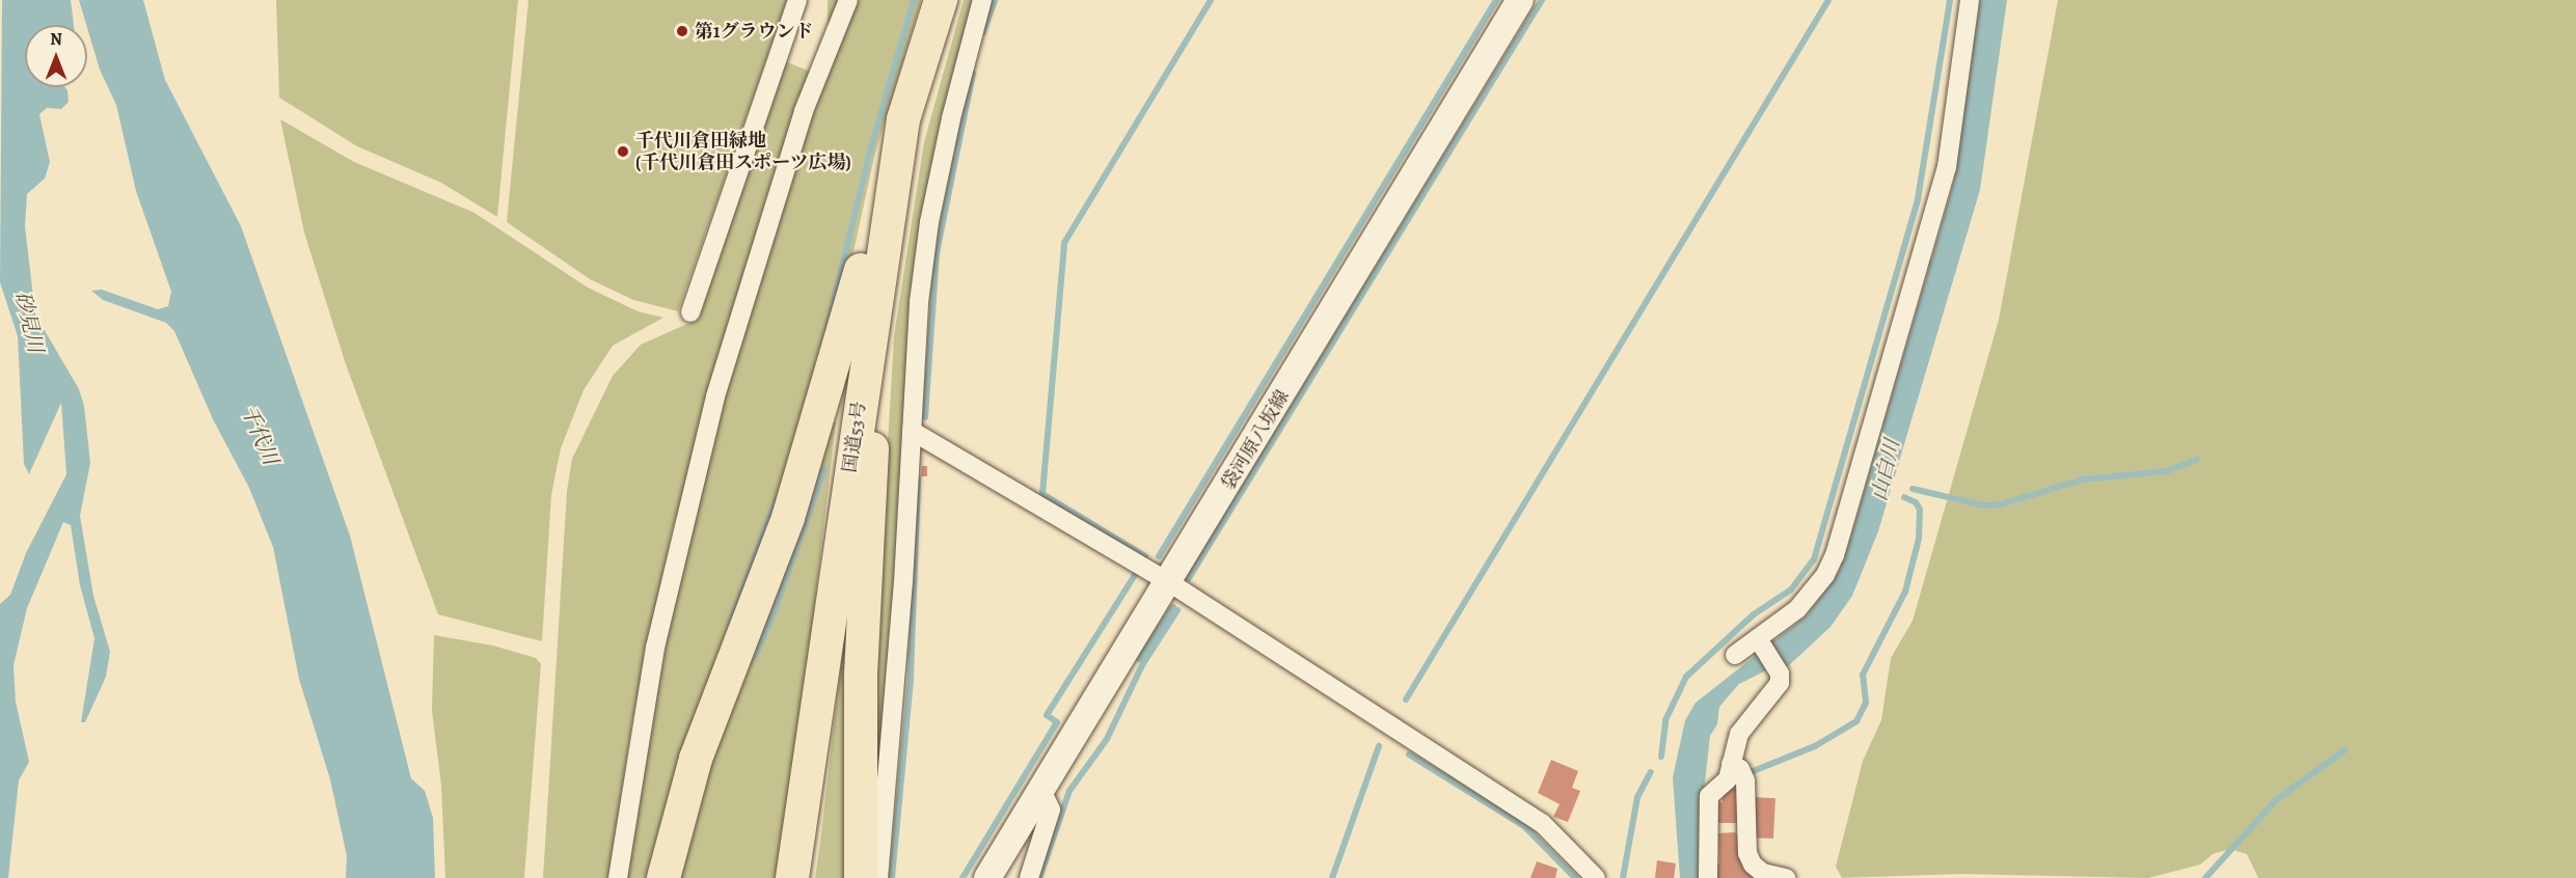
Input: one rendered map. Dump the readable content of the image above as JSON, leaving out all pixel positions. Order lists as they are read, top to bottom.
{
  "streets": {
    "highway": ["国道53号"],
    "main road": ["袋河原八坂線"]
  },
  "water": ["砂見川", "千代川", "山白川"],
  "places": ["第1グラウンド", "千代川倉田緑地 (千代川倉田スポーツ広場)"],
  "north": "top"
}
